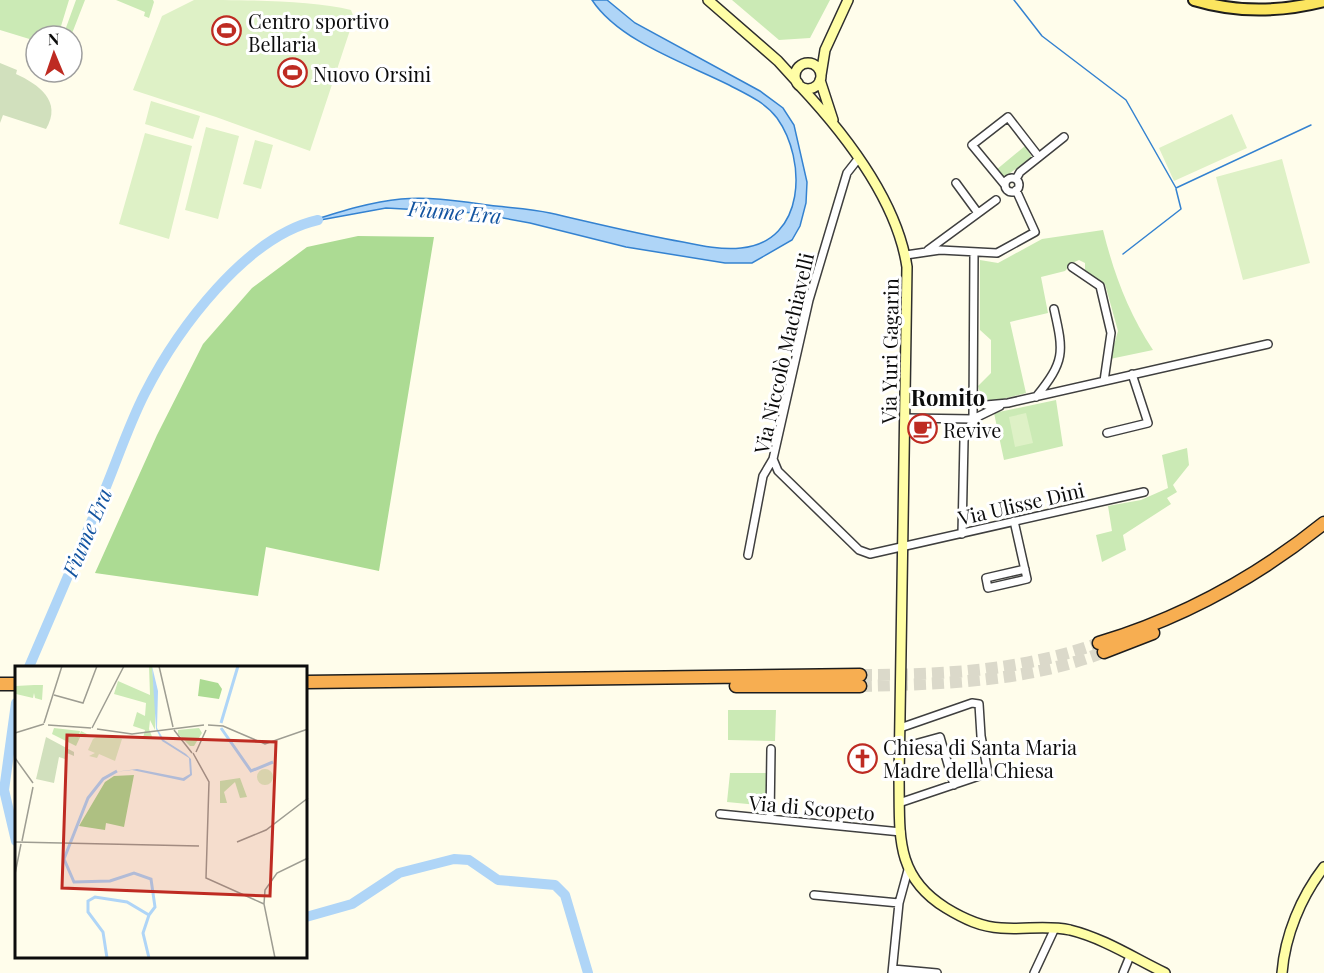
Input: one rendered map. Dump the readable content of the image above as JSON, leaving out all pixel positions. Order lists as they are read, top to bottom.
{
  "streets": {
    "street": [
      "Via Yuri Gagarin",
      "Via Niccolò Machiavelli",
      "Via Ulisse Dini",
      "Via di Scopeto"
    ]
  },
  "crossings": [
    ["Via Yuri Gagarin", "Via Niccolò Machiavelli"],
    ["Via Yuri Gagarin", "Via Ulisse Dini"],
    ["Via Yuri Gagarin", "Via di Scopeto"],
    ["Via Niccolò Machiavelli", "Via Ulisse Dini"]
  ],
  "districts": ["Romito"],
  "water": ["Fiume Era"],
  "places": {
    "sports": ["Centro sportivo Bellaria", "Nuovo Orsini"],
    "cafe": ["Revive"],
    "church": ["Chiesa di Santa Maria Madre della Chiesa"]
  },
  "north": "top"
}
